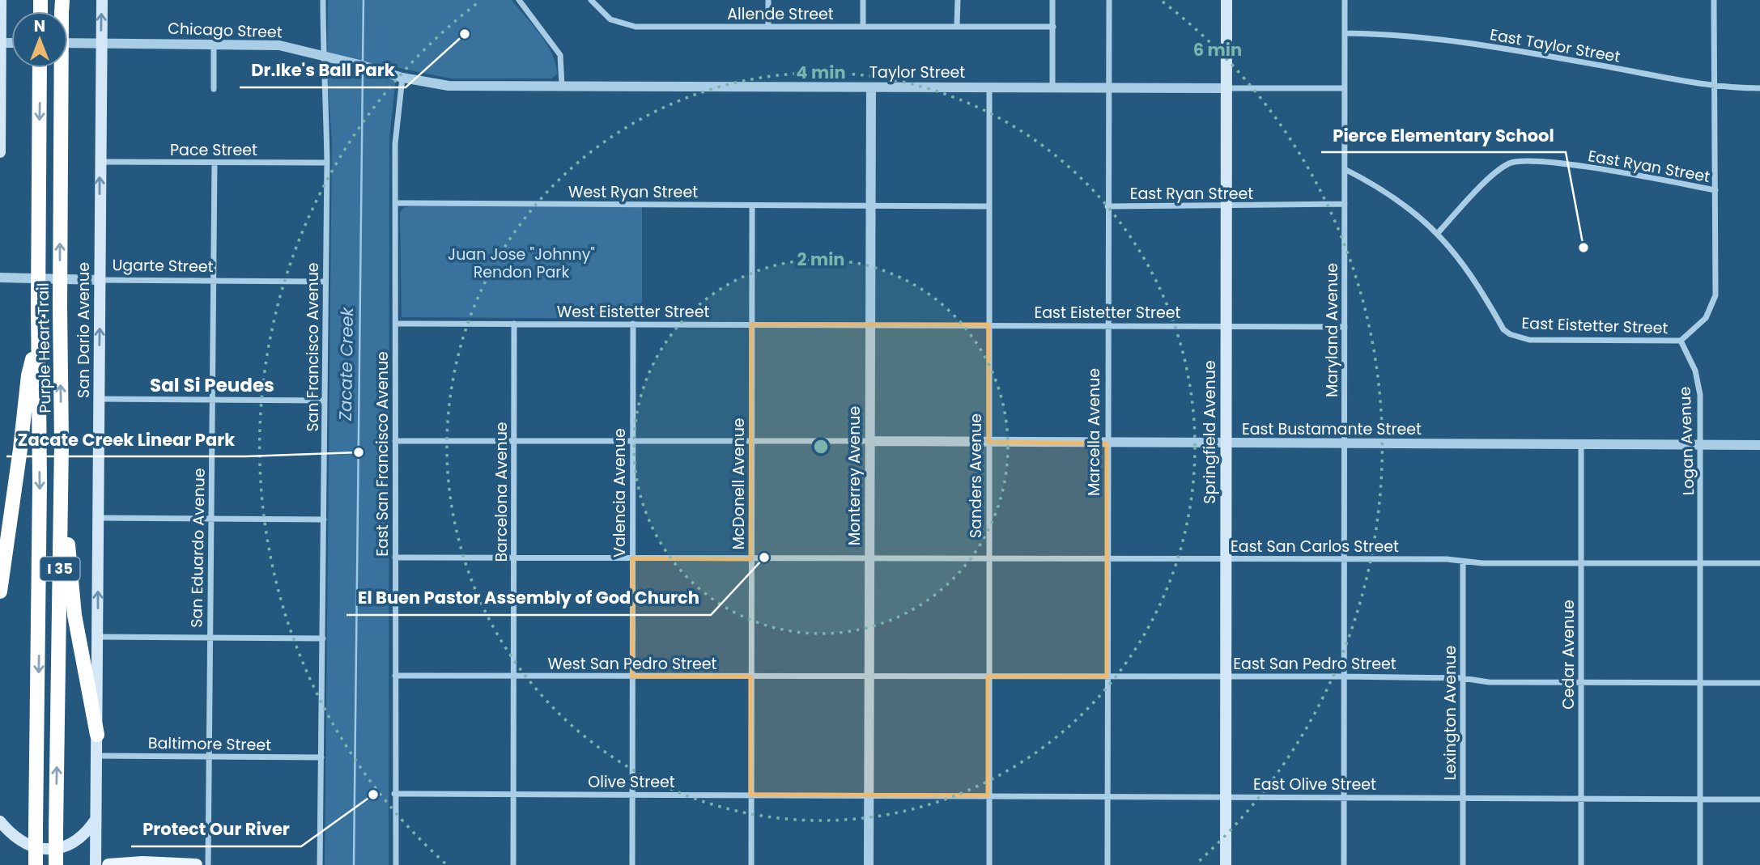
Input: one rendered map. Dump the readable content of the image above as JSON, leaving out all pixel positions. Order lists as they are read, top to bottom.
{
  "streets": {
    "highway": ["Purple Heart Trail", "I 35"],
    "main road": ["San Dario Avenue", "Springfield Avenue"],
    "street": [
      "Allende Street",
      "Chicago Street",
      "East Taylor Street",
      "Taylor Street",
      "Pace Street",
      "East Ryan Street",
      "West Ryan Street",
      "Ugarte Street",
      "West Eistetter Street",
      "East Eistetter Street",
      "Maryland Avenue",
      "San Francisco Avenue",
      "East Bustamante Street",
      "Marcella Avenue",
      "Logan Avenue",
      "East San Francisco Avenue",
      "Monterrey Avenue",
      "Sanders Avenue",
      "McDonell Avenue",
      "Barcelona Avenue",
      "Valencia Avenue",
      "East San Carlos Street",
      "San Eduardo Avenue",
      "Cedar Avenue",
      "West San Pedro Street",
      "East San Pedro Street",
      "Lexington Avenue",
      "Baltimore Street",
      "Olive Street",
      "East Olive Street"
    ]
  },
  "crossings": [
    ["Chicago Street", "Taylor Street"],
    ["Chicago Street", "San Dario Avenue"],
    ["Chicago Street", "San Francisco Avenue"],
    ["East Taylor Street", "Maryland Avenue"],
    ["Taylor Street", "Maryland Avenue"],
    ["Taylor Street", "Marcella Avenue"],
    ["Taylor Street", "Springfield Avenue"],
    ["Taylor Street", "East San Francisco Avenue"],
    ["Taylor Street", "Monterrey Avenue"],
    ["Taylor Street", "Sanders Avenue"],
    ["Pace Street", "San Dario Avenue"],
    ["Pace Street", "San Francisco Avenue"],
    ["Pace Street", "San Eduardo Avenue"],
    ["East Ryan Street", "East Eistetter Street"],
    ["East Ryan Street", "Maryland Avenue"],
    ["East Ryan Street", "Marcella Avenue"],
    ["East Ryan Street", "Springfield Avenue"],
    ["West Ryan Street", "East San Francisco Avenue"],
    ["West Ryan Street", "Monterrey Avenue"],
    ["West Ryan Street", "McDonell Avenue"],
    ["Ugarte Street", "San Dario Avenue"],
    ["Ugarte Street", "San Francisco Avenue"],
    ["Ugarte Street", "San Eduardo Avenue"],
    ["West Eistetter Street", "East Eistetter Street"],
    ["West Eistetter Street", "East San Francisco Avenue"],
    ["West Eistetter Street", "Monterrey Avenue"],
    ["West Eistetter Street", "McDonell Avenue"],
    ["West Eistetter Street", "Barcelona Avenue"],
    ["West Eistetter Street", "Valencia Avenue"],
    ["East Eistetter Street", "Maryland Avenue"],
    ["East Eistetter Street", "Marcella Avenue"],
    ["East Eistetter Street", "Springfield Avenue"],
    ["East Eistetter Street", "Logan Avenue"],
    ["East Eistetter Street", "Monterrey Avenue"],
    ["East Eistetter Street", "Sanders Avenue"],
    ["San Dario Avenue", "Baltimore Street"],
    ["Maryland Avenue", "East Bustamante Street"],
    ["Maryland Avenue", "East San Carlos Street"],
    ["Maryland Avenue", "East San Pedro Street"],
    ["Maryland Avenue", "East Olive Street"],
    ["San Francisco Avenue", "Baltimore Street"],
    ["East Bustamante Street", "Marcella Avenue"],
    ["East Bustamante Street", "Springfield Avenue"],
    ["East Bustamante Street", "Logan Avenue"],
    ["East Bustamante Street", "Monterrey Avenue"],
    ["East Bustamante Street", "Sanders Avenue"],
    ["East Bustamante Street", "Cedar Avenue"],
    ["Marcella Avenue", "East San Carlos Street"],
    ["Marcella Avenue", "East San Pedro Street"],
    ["Marcella Avenue", "East Olive Street"],
    ["Springfield Avenue", "East San Carlos Street"],
    ["Springfield Avenue", "East San Pedro Street"],
    ["Springfield Avenue", "East Olive Street"],
    ["Logan Avenue", "East San Carlos Street"],
    ["Logan Avenue", "East San Pedro Street"],
    ["Logan Avenue", "East Olive Street"],
    ["East San Francisco Avenue", "East San Carlos Street"],
    ["East San Francisco Avenue", "West San Pedro Street"],
    ["East San Francisco Avenue", "Olive Street"],
    ["Monterrey Avenue", "East San Carlos Street"],
    ["Monterrey Avenue", "West San Pedro Street"],
    ["Monterrey Avenue", "East San Pedro Street"],
    ["Monterrey Avenue", "Olive Street"],
    ["Monterrey Avenue", "East Olive Street"],
    ["Sanders Avenue", "East San Carlos Street"],
    ["Sanders Avenue", "East San Pedro Street"],
    ["Sanders Avenue", "East Olive Street"],
    ["McDonell Avenue", "East San Carlos Street"],
    ["McDonell Avenue", "West San Pedro Street"],
    ["McDonell Avenue", "Olive Street"],
    ["Barcelona Avenue", "East San Carlos Street"],
    ["Barcelona Avenue", "West San Pedro Street"],
    ["Barcelona Avenue", "Olive Street"],
    ["Valencia Avenue", "East San Carlos Street"],
    ["Valencia Avenue", "West San Pedro Street"],
    ["Valencia Avenue", "Olive Street"],
    ["East San Carlos Street", "Cedar Avenue"],
    ["East San Carlos Street", "Lexington Avenue"],
    ["San Eduardo Avenue", "Baltimore Street"],
    ["Cedar Avenue", "East San Pedro Street"],
    ["Cedar Avenue", "East Olive Street"],
    ["West San Pedro Street", "East San Pedro Street"],
    ["East San Pedro Street", "Lexington Avenue"],
    ["Lexington Avenue", "East Olive Street"],
    ["Olive Street", "East Olive Street"]
  ],
  "one_way": ["San Dario Avenue"],
  "districts": ["Sal Si Peudes"],
  "water": ["Zacate Creek"],
  "parks": ["Juan Jose \"Johnny\" Rendon Park"],
  "places": [
    "Dr.Ike's Ball Park",
    "Pierce Elementary School",
    "Zacate Creek Linear Park",
    "El Buen Pastor Assembly of God Church",
    "Protect Our River"
  ],
  "north": "top",
  "rings": ["6 min", "4 min", "2 min"]
}
